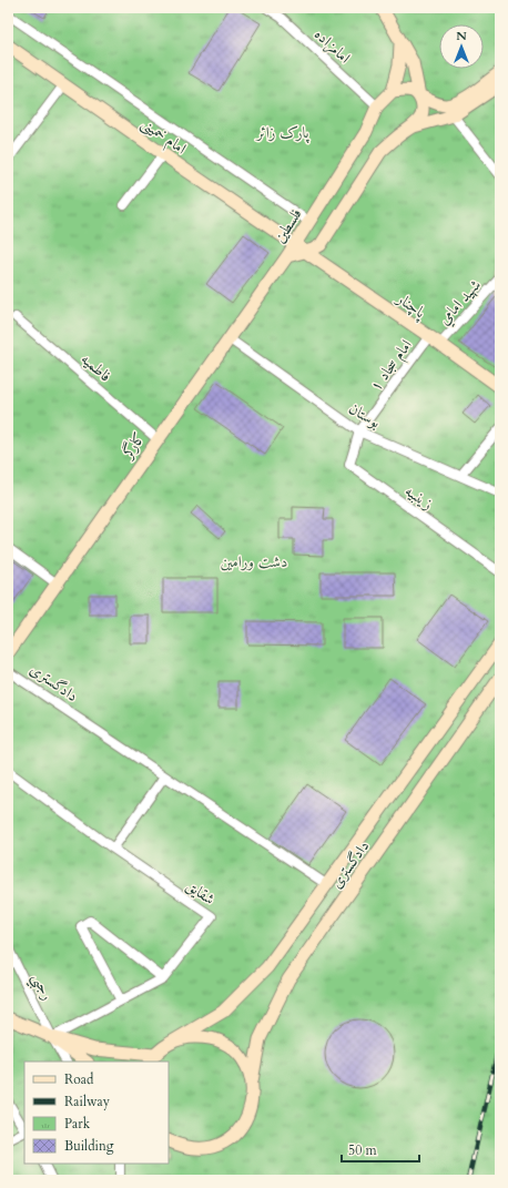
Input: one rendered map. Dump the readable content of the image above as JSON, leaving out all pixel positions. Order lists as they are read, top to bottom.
{
  "streets": {
    "main road": [
      "امام خمینی",
      "فلسطین",
      "پاچنار",
      "کارگر",
      "دادگستری"
    ],
    "street": [
      "امامزاده",
      "شهيد امامي",
      "امام سجاد ۱",
      "فاطميه",
      "بوستان",
      "زينبيه",
      "شقايق",
      "رجبي"
    ]
  },
  "crossings": [
    ["امامزاده", "فلسطین"],
    ["امام خمینی", "فلسطین"],
    ["امام خمینی", "پاچنار"],
    ["فلسطین", "پاچنار"],
    ["فلسطین", "کارگر"],
    ["شهيد امامي", "پاچنار"],
    ["پاچنار", "امام سجاد ۱"],
    ["امام سجاد ۱", "بوستان"],
    ["امام سجاد ۱", "زينبيه"],
    ["فاطميه", "کارگر"],
    ["بوستان", "کارگر"],
    ["بوستان", "زينبيه"],
    ["شقايق", "رجبي"]
  ],
  "parks": ["پارک زائر", "دشت ورامین"],
  "legend": [
    "Road",
    "Railway",
    "Park",
    "Building"
  ],
  "scale_bar": "50 m",
  "north": "top"
}
